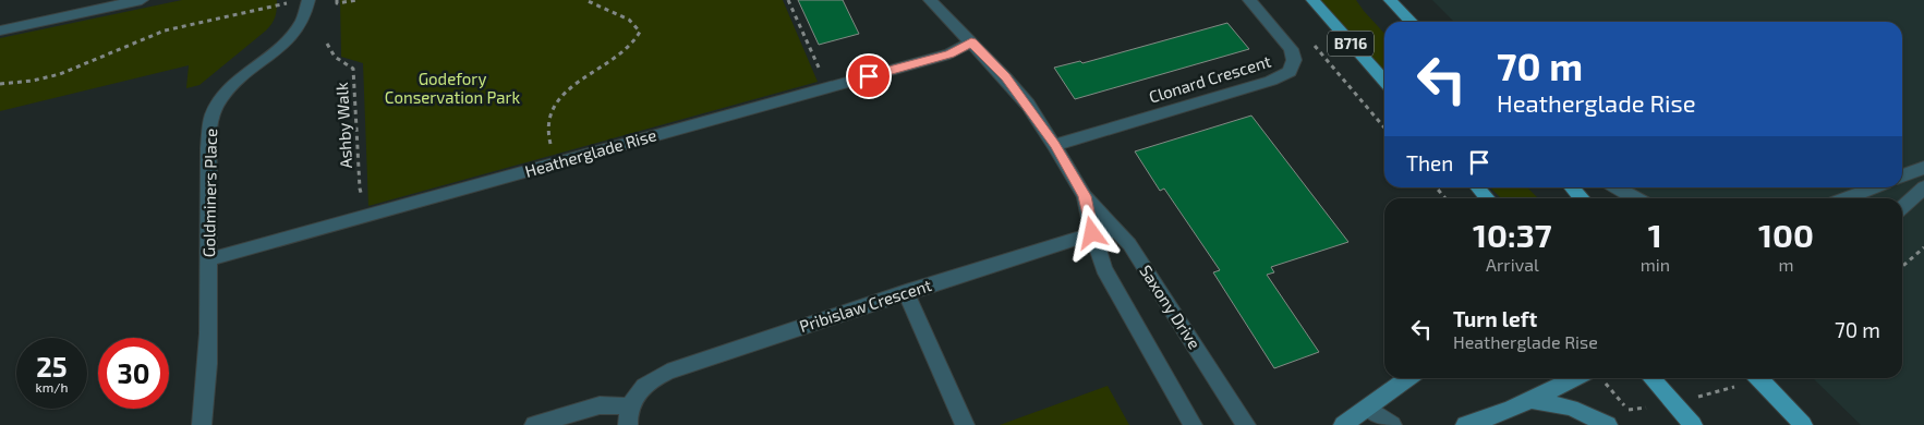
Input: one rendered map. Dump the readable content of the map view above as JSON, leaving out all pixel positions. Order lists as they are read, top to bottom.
{
  "streets": {
    "main road": ["B716"],
    "street": [
      "Clonard Crescent",
      "Heatherglade Rise",
      "Goldminers Place",
      "Pribislaw Crescent",
      "Saxony Drive"
    ],
    "path": ["Ashby Walk"]
  },
  "crossings": [
    ["Clonard Crescent", "Saxony Drive"],
    ["Ashby Walk", "Heatherglade Rise"],
    ["Heatherglade Rise", "Goldminers Place"],
    ["Heatherglade Rise", "Saxony Drive"],
    ["Pribislaw Crescent", "Saxony Drive"]
  ],
  "parks": ["Godefory Conservation Park"],
  "page": {
    "turn": ["70 m", "Heatherglade Rise"],
    "then": "Then",
    "eta": [
      "10:37",
      "Arrival",
      "1",
      "min",
      "100",
      "m"
    ],
    "list": [
      {
        "name": "Turn left",
        "note": "Heatherglade Rise",
        "value": "70 m"
      }
    ],
    "speed": "25 km/h",
    "limit": "30"
  }
}
